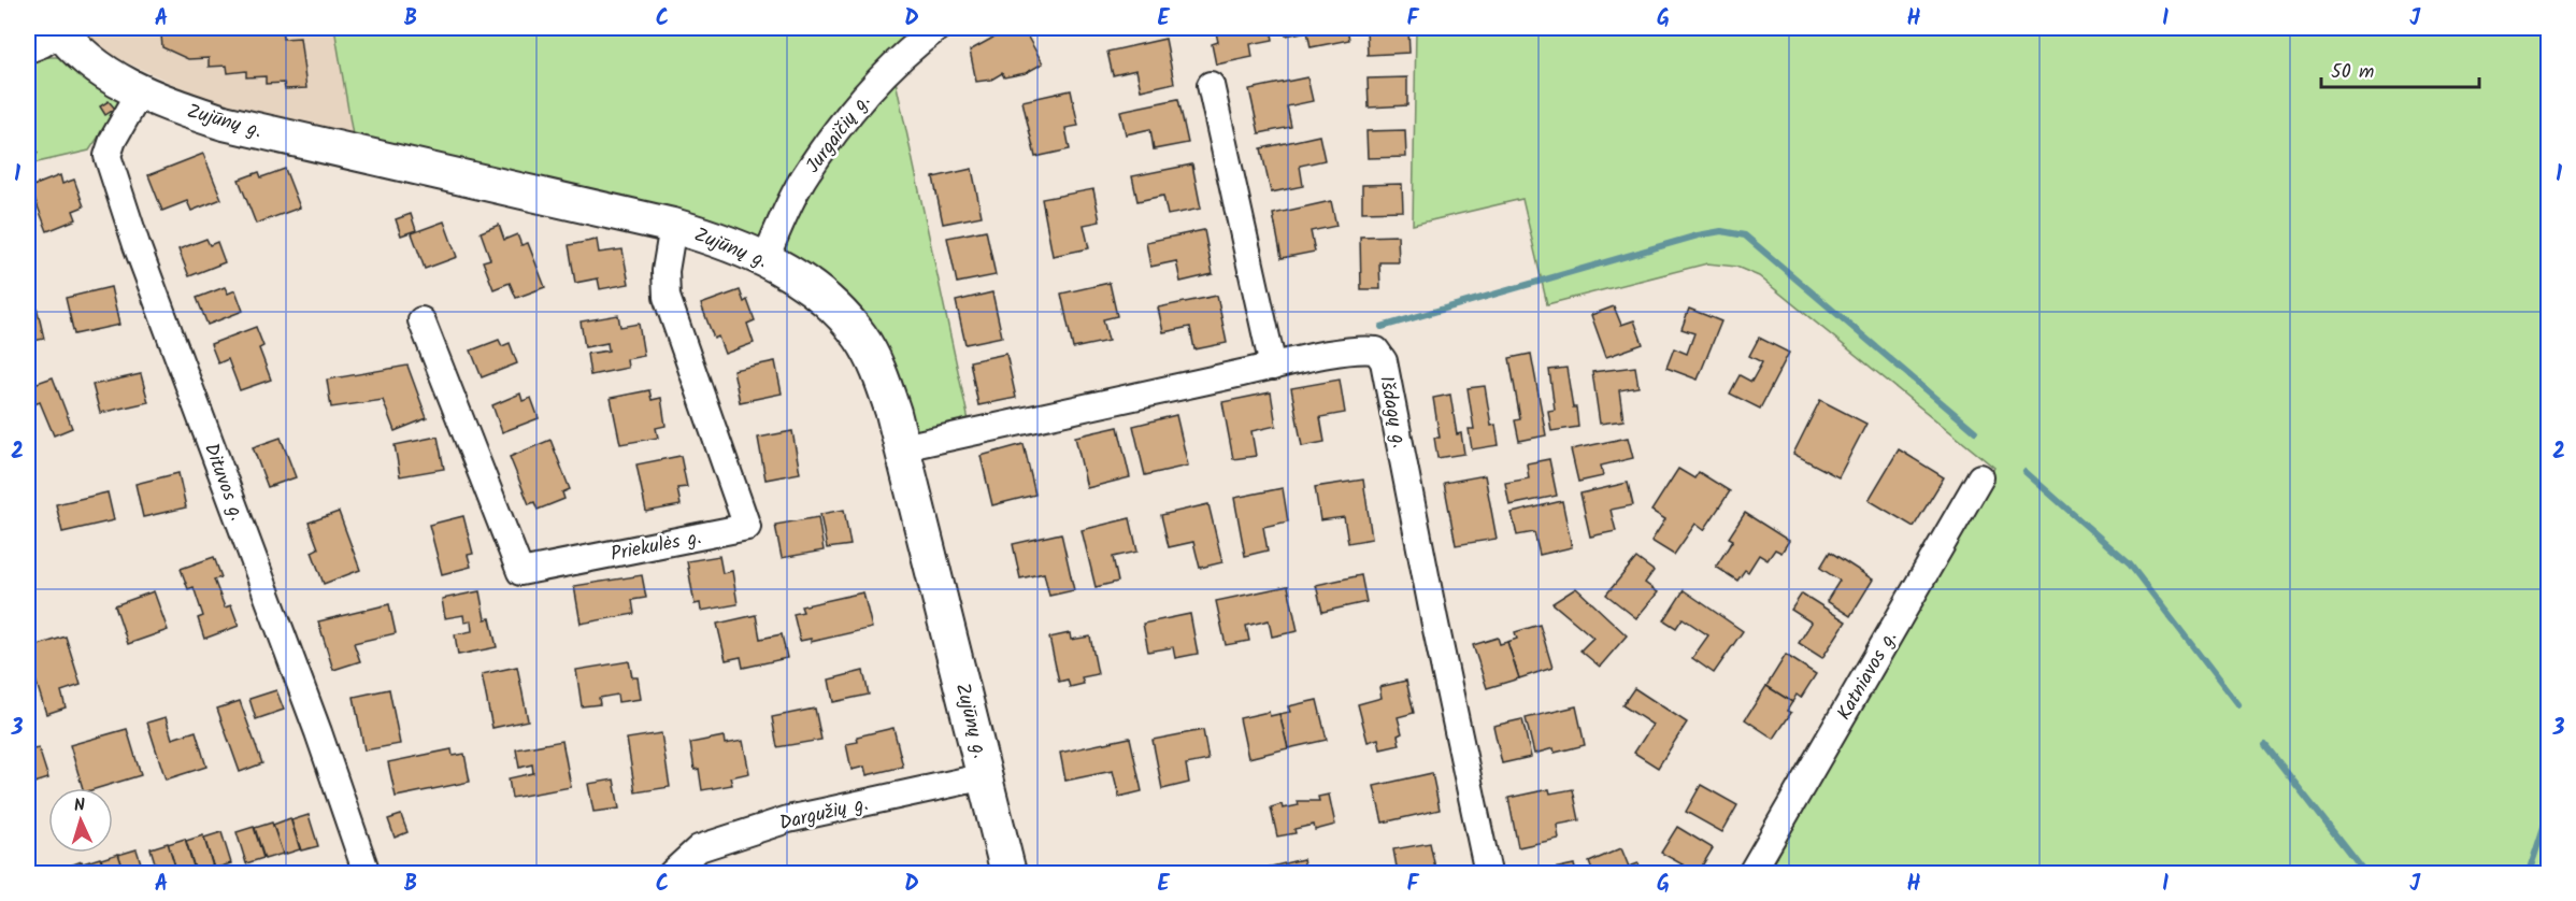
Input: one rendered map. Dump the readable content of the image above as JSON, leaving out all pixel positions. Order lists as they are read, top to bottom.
{
  "streets": {
    "main road": ["Zujūnų g."],
    "street": [
      "Jurgaičių g.",
      "Išdagų g.",
      "Dituvos g.",
      "Priekulės g.",
      "Katniavos g.",
      "Dargužių g."
    ]
  },
  "crossings": [
    ["Zujūnų g.", "Jurgaičių g."],
    ["Zujūnų g.", "Išdagų g."],
    ["Zujūnų g.", "Dituvos g."],
    ["Zujūnų g.", "Priekulės g."],
    ["Zujūnų g.", "Dargužių g."]
  ],
  "scale_bar": "50 m",
  "north": "top",
  "grid": {
    "columns": [
      "A",
      "B",
      "C",
      "D",
      "E",
      "F",
      "G",
      "H",
      "I",
      "J"
    ],
    "rows": ["1", "2", "3"]
  }
}
